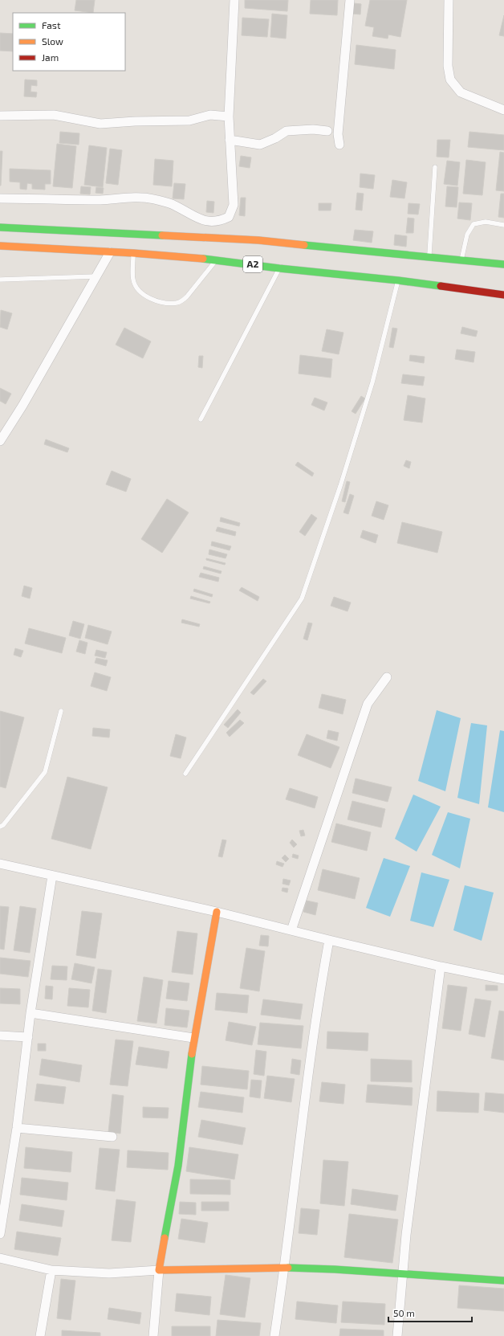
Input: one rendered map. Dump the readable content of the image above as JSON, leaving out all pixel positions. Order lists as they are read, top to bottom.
{
  "streets": {
    "main road": ["A2"]
  },
  "legend": ["Fast", "Slow", "Jam"],
  "scale_bar": "50 m"
}
